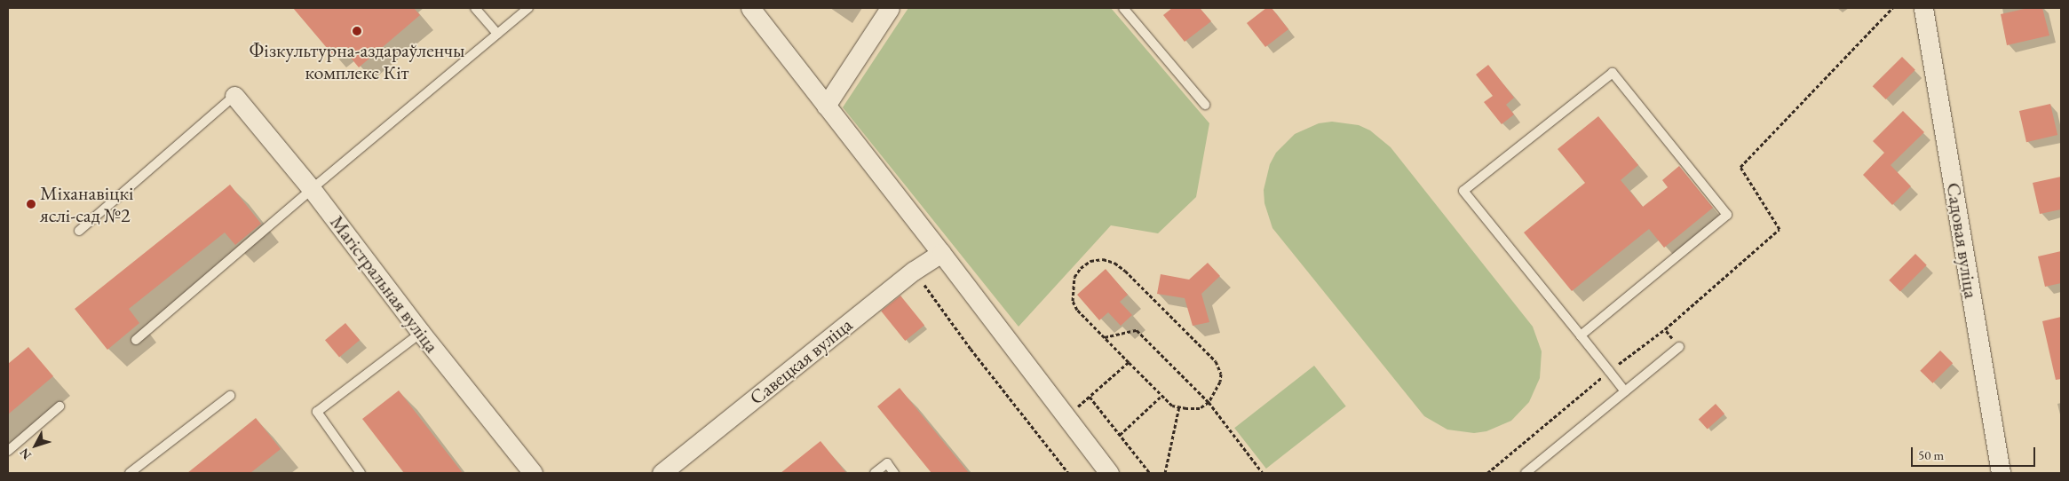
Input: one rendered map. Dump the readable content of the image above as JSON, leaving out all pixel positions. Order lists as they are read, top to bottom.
{
  "streets": {
    "street": ["Садовая вуліца", "Магістральная вуліца", "Савецкая вуліца"]
  },
  "places": ["Фізкультурна-аздараўленчы комплекс Кіт", "Міханавіцкі яслі-сад №2"],
  "scale_bar": "50 m",
  "north": "bottom left"
}
